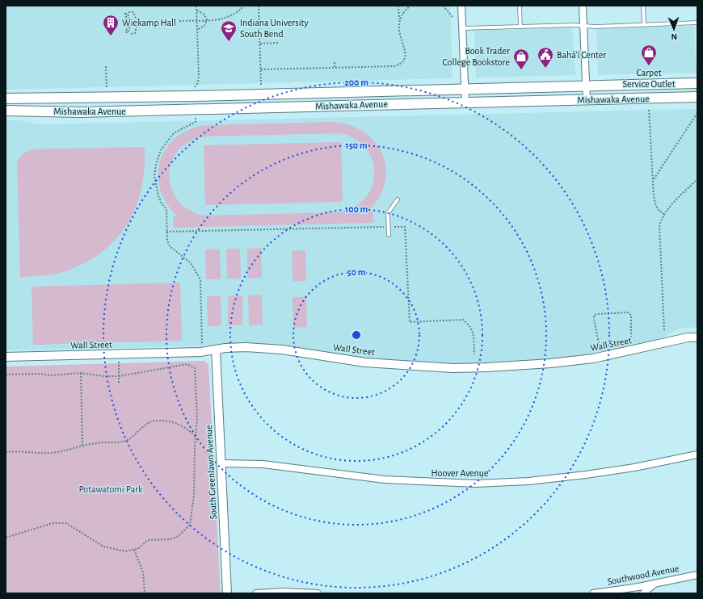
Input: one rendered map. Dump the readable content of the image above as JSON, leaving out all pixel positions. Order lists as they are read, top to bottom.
{
  "streets": {
    "main road": ["Mishawaka Avenue"],
    "street": [
      "Wall Street",
      "South Greenlawn Avenue",
      "Hoover Avenue",
      "Southwood Avenue"
    ]
  },
  "crossings": [
    ["Wall Street", "South Greenlawn Avenue"],
    ["South Greenlawn Avenue", "Hoover Avenue"]
  ],
  "parks": ["Potawatomi Park"],
  "places": {
    "building": ["Wiekamp Hall"],
    "school or university": ["Indiana University South Bend"],
    "shop": ["Carpet Service Outlet", "Book Trader College Bookstore"],
    "public building": ["Bahá'í Center"]
  },
  "north": "bottom",
  "rings": [
    "200 m",
    "150 m",
    "100 m",
    "50 m"
  ]
}
